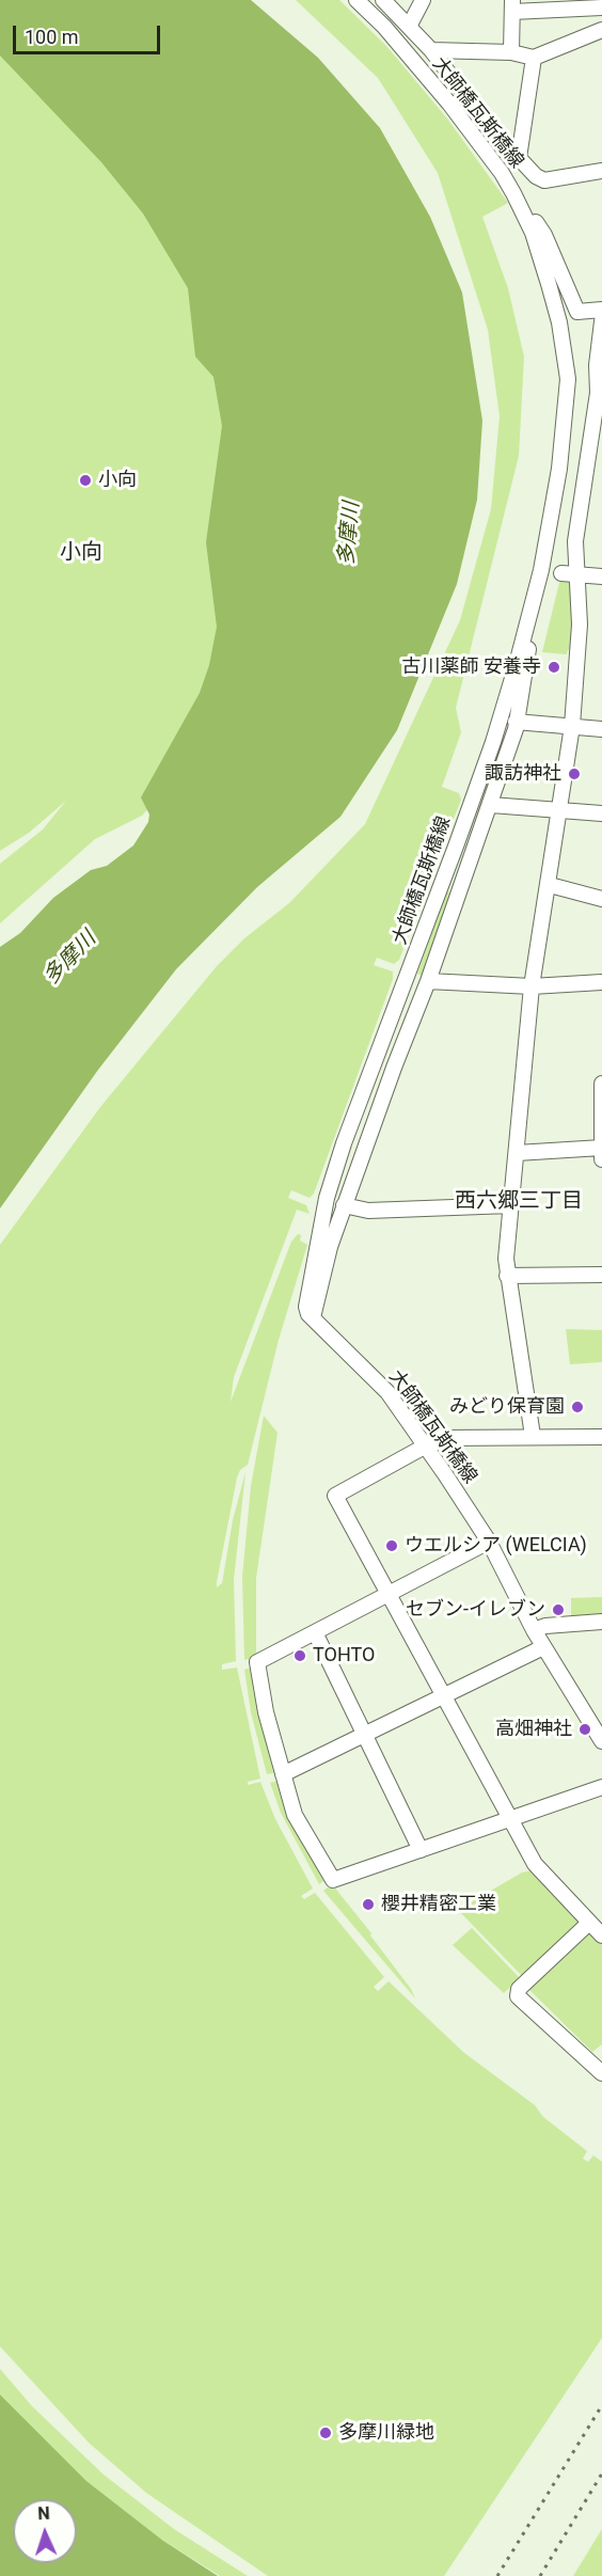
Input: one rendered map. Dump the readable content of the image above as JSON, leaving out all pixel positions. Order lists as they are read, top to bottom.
{
  "streets": {
    "street": ["大師橋瓦斯橋線"]
  },
  "districts": ["小向", "西六郷三丁目"],
  "water": ["多摩川"],
  "places": [
    "小向",
    "古川薬師 安養寺",
    "諏訪神社",
    "みどり保育園",
    "ウエルシア (WELCIA)",
    "セブン-イレブン",
    "TOHTO",
    "高畑神社",
    "櫻井精密工業",
    "多摩川緑地"
  ],
  "scale_bar": "100 m",
  "north": "top"
}
